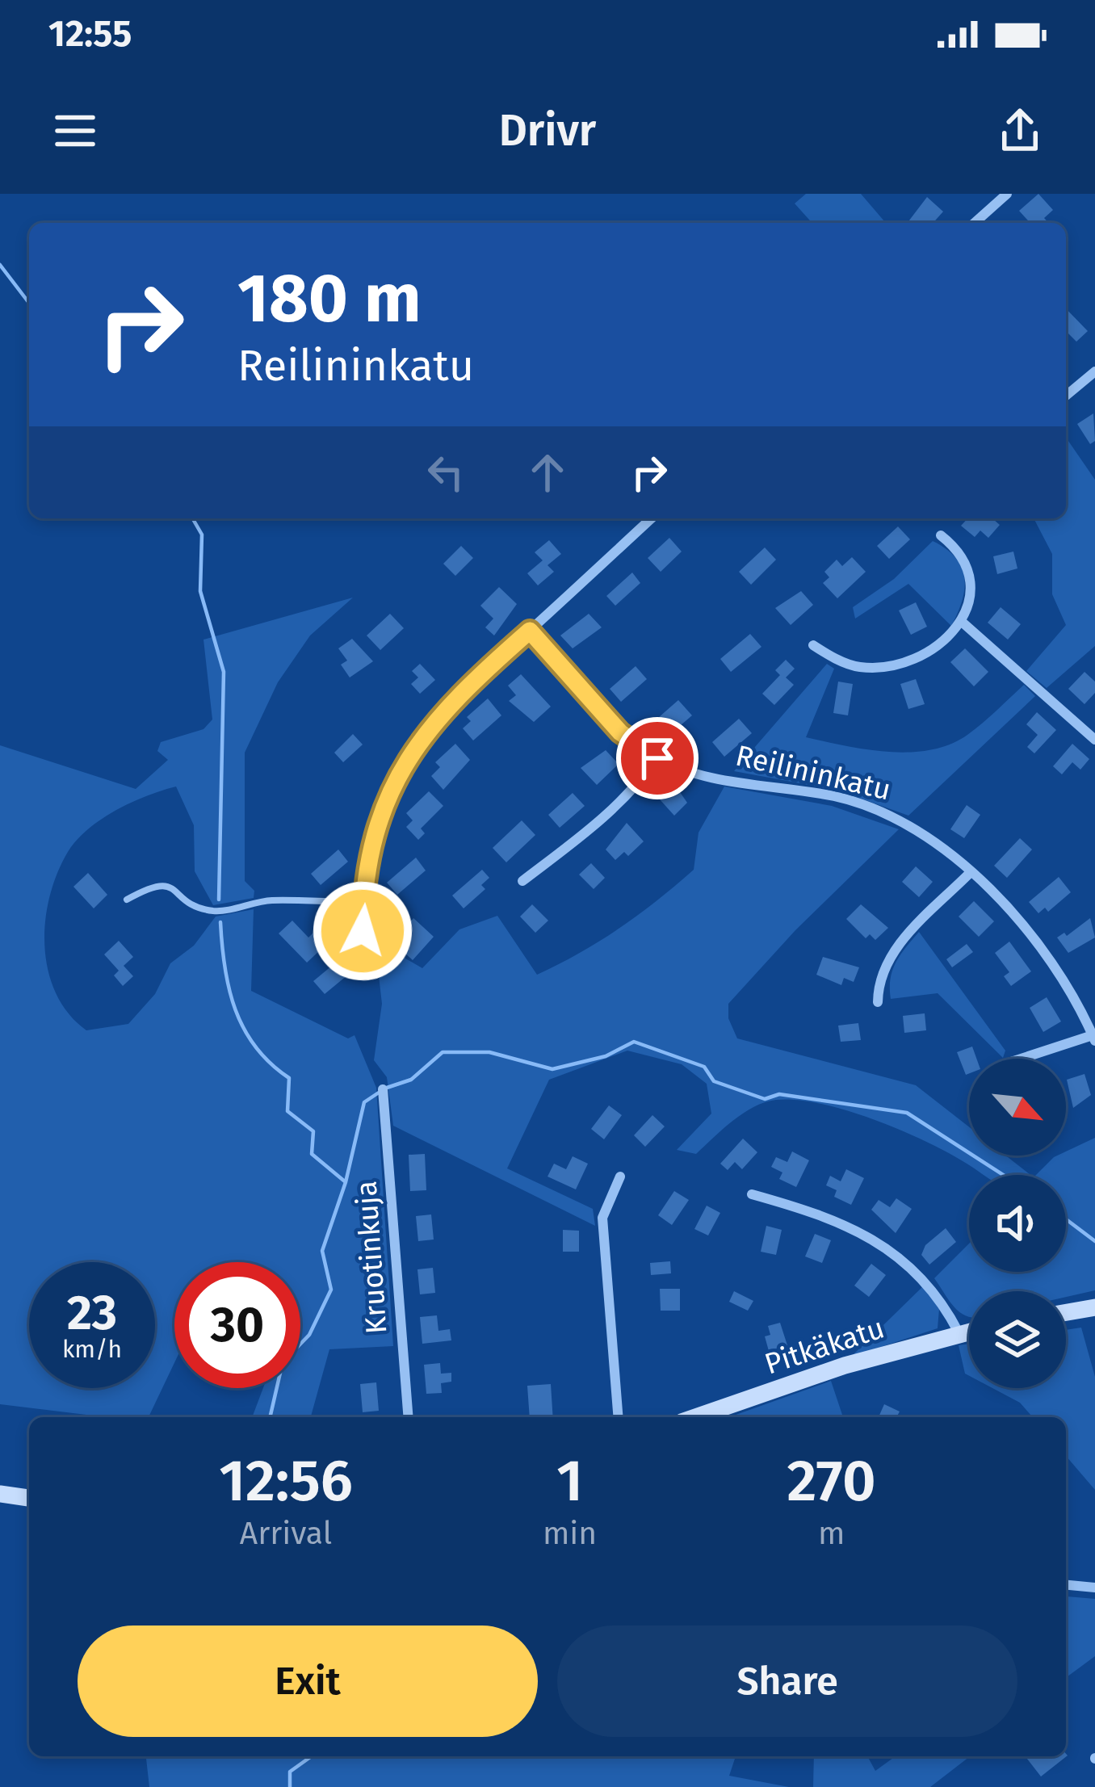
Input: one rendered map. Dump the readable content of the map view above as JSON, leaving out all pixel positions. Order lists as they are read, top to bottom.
{
  "streets": {
    "street": ["Reilininkatu", "Kruotinkuja", "Pitkäkatu"]
  },
  "north": "bottom right",
  "page": {
    "status": "12:55",
    "header": "Drivr",
    "turn": ["180 m", "Reilininkatu"],
    "speed": "23 km/h",
    "limit": "30",
    "eta": [
      "12:56",
      "Arrival",
      "1",
      "min",
      "270",
      "m"
    ],
    "buttons": ["Exit", "Share"]
  }
}
